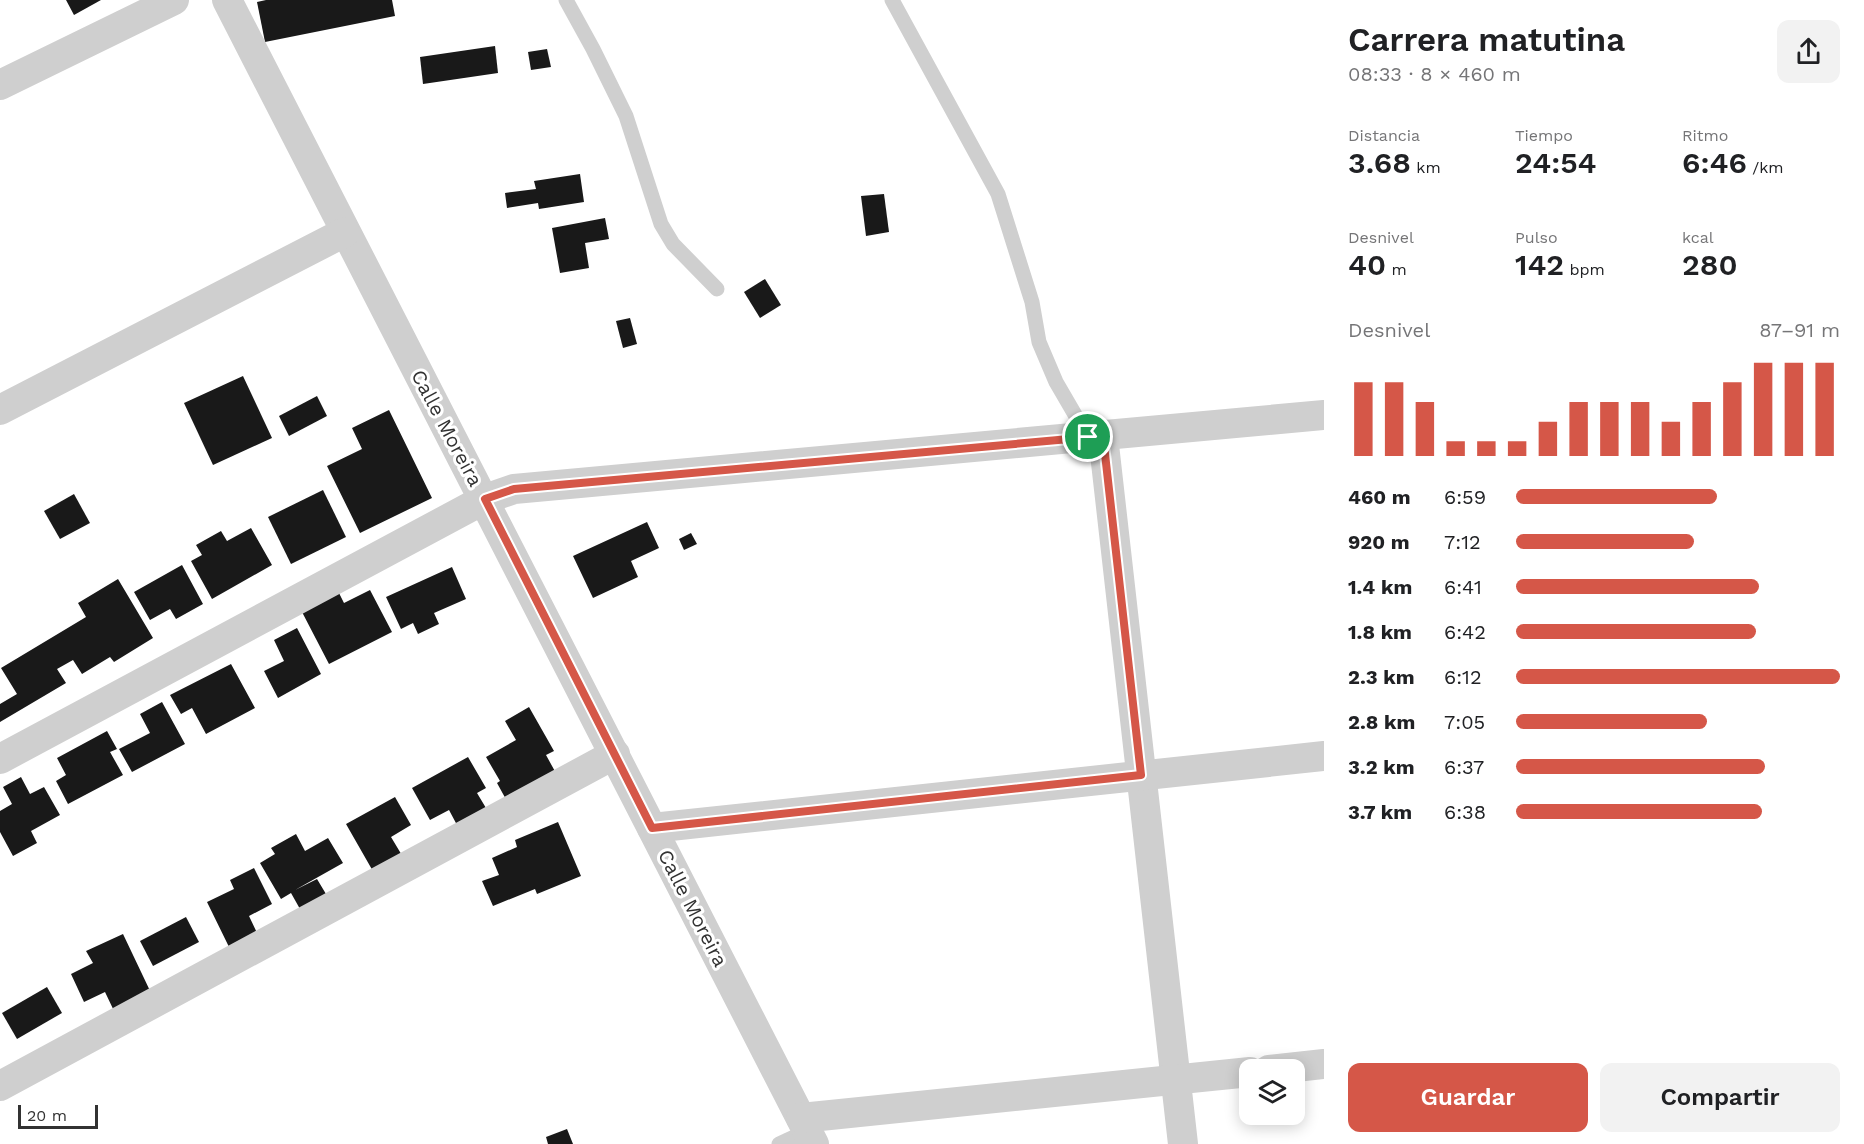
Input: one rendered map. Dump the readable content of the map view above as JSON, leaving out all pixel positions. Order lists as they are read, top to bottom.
{
  "streets": {
    "street": ["Calle Moreira"]
  },
  "scale_bar": "20 m",
  "page": {
    "heading": ["Carrera matutina", "08:33 · 8 × 460 m"],
    "stats": [
      ["Distancia", "3.68 km"],
      ["Tiempo", "24:54"],
      ["Ritmo", "6:46 /km"],
      ["Desnivel", "40 m"],
      ["Pulso", "142 bpm"],
      ["kcal", "280"]
    ],
    "chart": ["Desnivel", "87–91 m"],
    "list": [
      {
        "name": "460 m",
        "note": "6:59"
      },
      {
        "name": "920 m",
        "note": "7:12"
      },
      {
        "name": "1.4 km",
        "note": "6:41"
      },
      {
        "name": "1.8 km",
        "note": "6:42"
      },
      {
        "name": "2.3 km",
        "note": "6:12"
      },
      {
        "name": "2.8 km",
        "note": "7:05"
      },
      {
        "name": "3.2 km",
        "note": "6:37"
      },
      {
        "name": "3.7 km",
        "note": "6:38"
      }
    ],
    "buttons": ["Guardar", "Compartir"],
    "scale": "20 m"
  }
}
